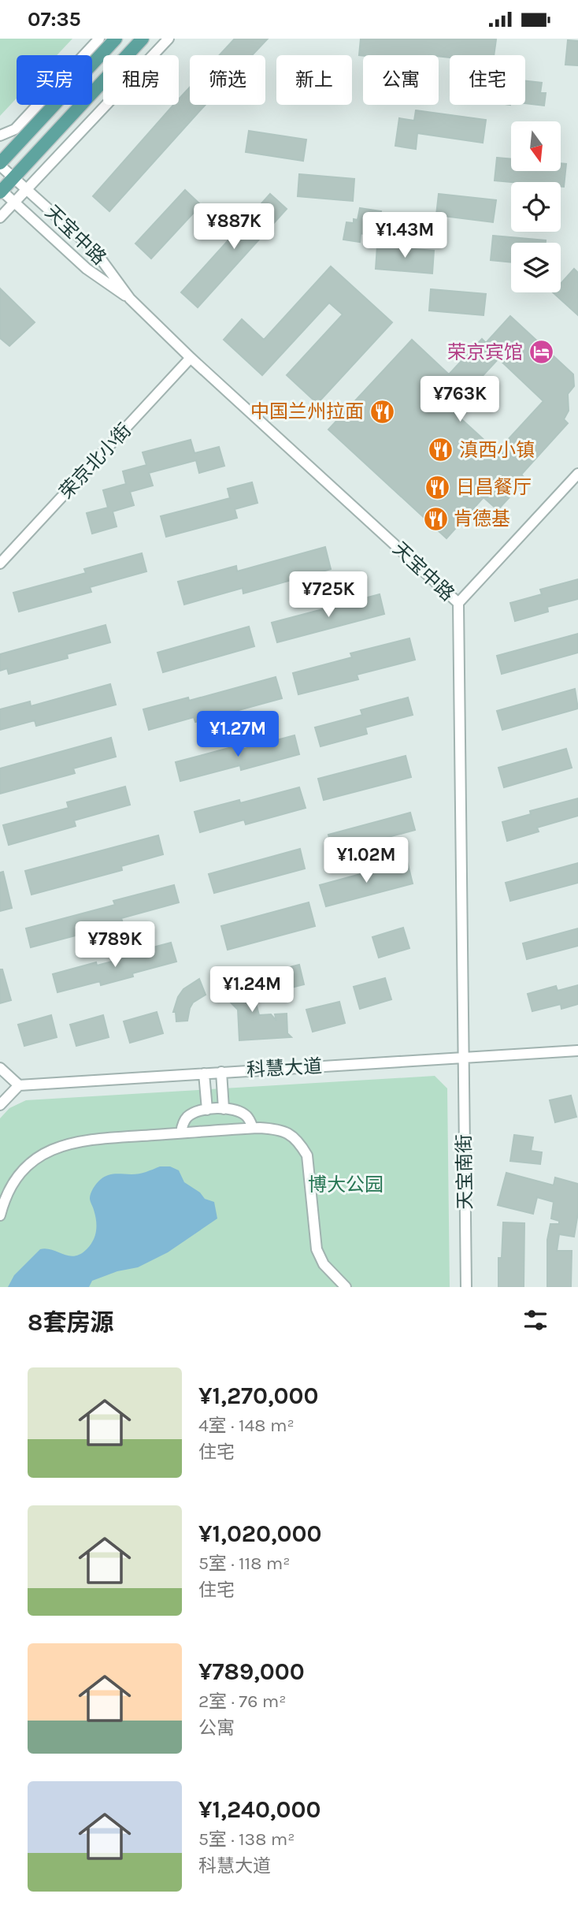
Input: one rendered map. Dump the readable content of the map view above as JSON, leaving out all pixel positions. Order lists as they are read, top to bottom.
{
  "streets": {
    "street": [
      "天宝中路",
      "荣京北小街",
      "科慧大道",
      "天宝南街"
    ]
  },
  "crossings": [
    ["天宝中路", "荣京北小街"],
    ["天宝中路", "科慧大道"],
    ["天宝中路", "天宝南街"],
    ["科慧大道", "天宝南街"]
  ],
  "parks": ["博大公园"],
  "places": {
    "hotel": ["荣京宾馆"],
    "restaurant": [
      "中国兰州拉面",
      "滇西小镇",
      "日昌餐厅",
      "肯德基"
    ]
  },
  "north": "bottom",
  "page": {
    "status": "07:35",
    "chip": [
      "买房",
      "租房",
      "筛选",
      "新上",
      "公寓",
      "住宅"
    ],
    "price": [
      "¥887K",
      "¥1.43M",
      "¥763K",
      "¥725K",
      "¥1.27M",
      "¥1.02M",
      "¥789K",
      "¥1.24M"
    ],
    "heading": "8套房源",
    "list": [
      {
        "name": "¥1,270,000",
        "note": "4室 · 148 m² · 住宅"
      },
      {
        "name": "¥1,020,000",
        "note": "5室 · 118 m² · 住宅"
      },
      {
        "name": "¥789,000",
        "note": "2室 · 76 m² · 公寓"
      },
      {
        "name": "¥1,240,000",
        "note": "5室 · 138 m² · 科慧大道"
      }
    ]
  }
}
